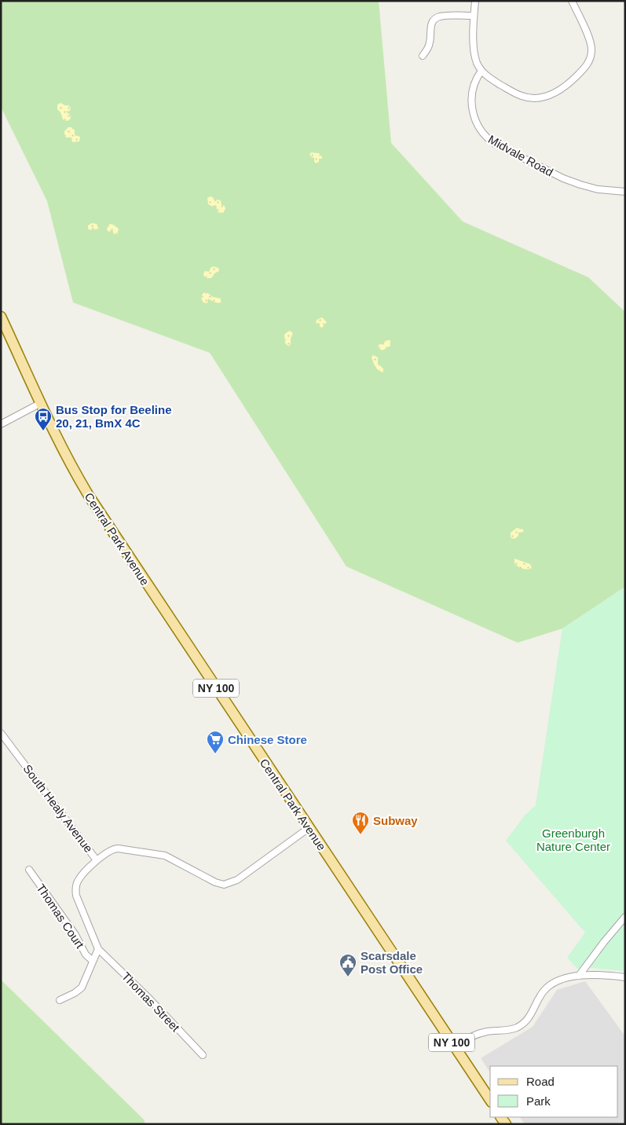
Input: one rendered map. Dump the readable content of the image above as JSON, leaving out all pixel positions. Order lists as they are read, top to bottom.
{
  "streets": {
    "main road": ["Central Park Avenue", "NY 100"],
    "street": [
      "Midvale Road",
      "South Healy Avenue",
      "Thomas Court",
      "Thomas Street"
    ]
  },
  "crossings": [
    ["Central Park Avenue", "South Healy Avenue"],
    ["South Healy Avenue", "Thomas Street"]
  ],
  "parks": ["Greenburgh Nature Center"],
  "places": {
    "bus stop": ["Bus Stop for Beeline 20, 21, BmX 4C"],
    "supermarket": ["Chinese Store"],
    "restaurant": ["Subway"],
    "public building": ["Scarsdale Post Office"]
  },
  "legend": ["Road", "Park"]
}
